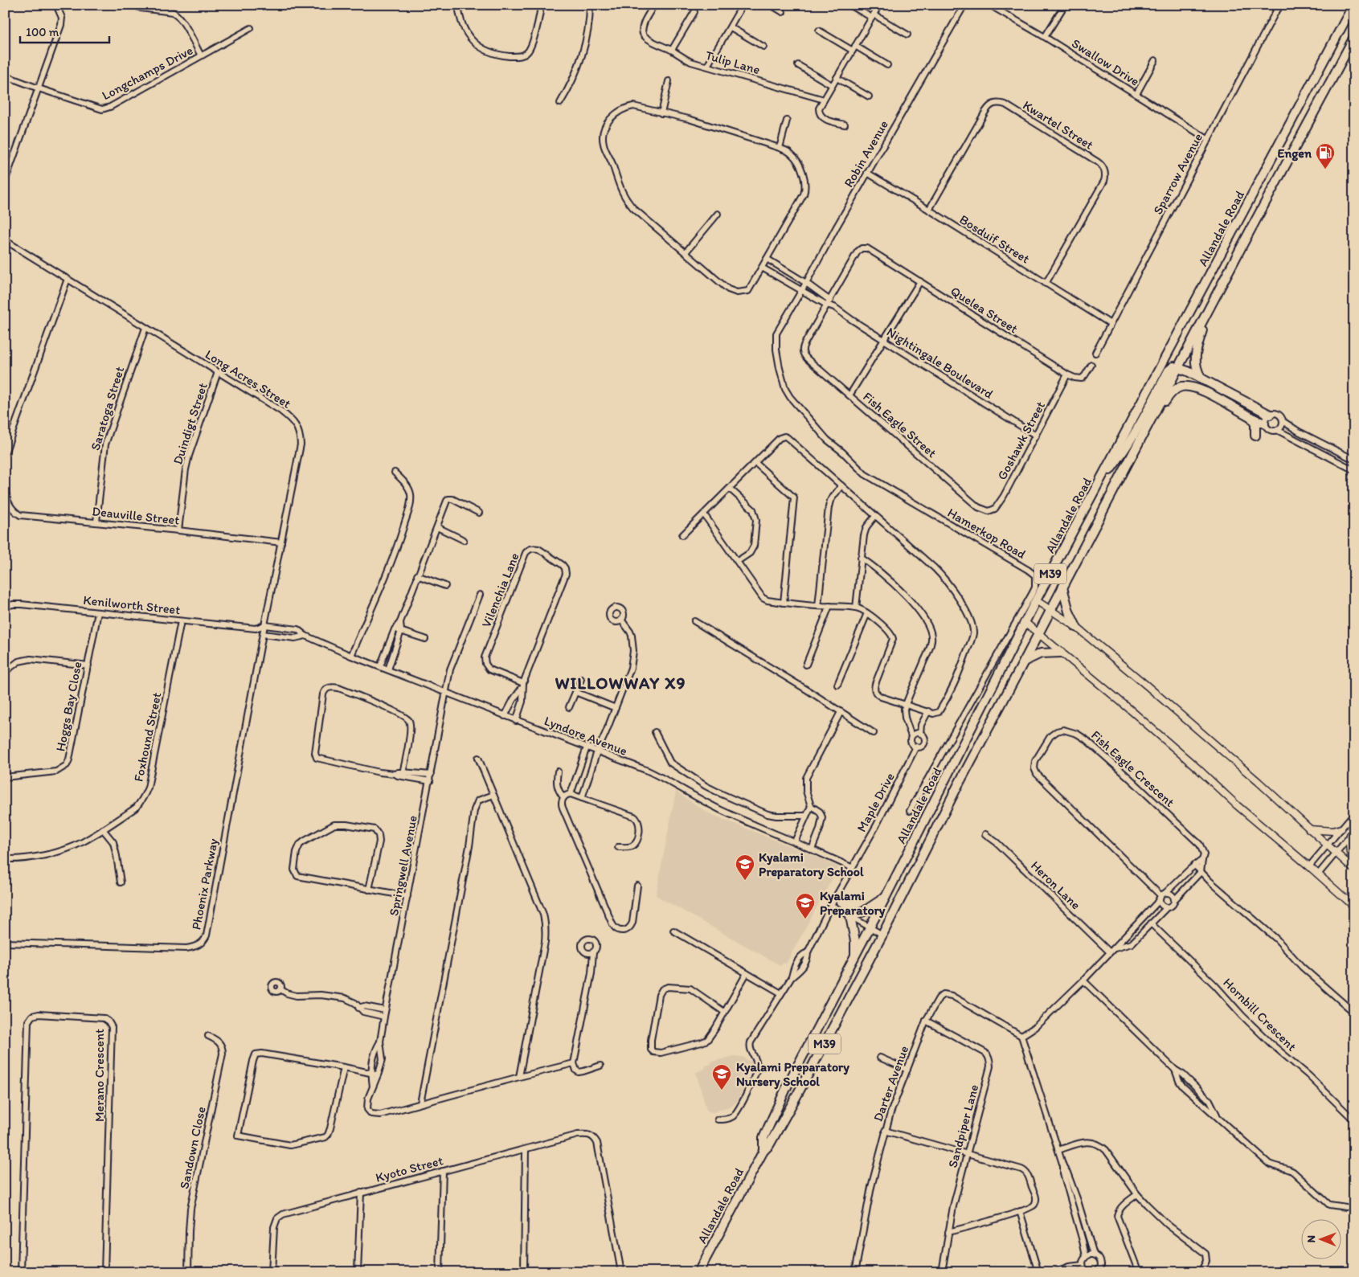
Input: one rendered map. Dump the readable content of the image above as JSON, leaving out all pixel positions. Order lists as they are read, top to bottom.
{
  "streets": {
    "main road": ["Allandale Road", "M39"],
    "street": [
      "Tulip Lane",
      "Swallow Drive",
      "Longchamps Drive",
      "Kwartel Street",
      "Robin Avenue",
      "Sparrow Avenue",
      "Bosduif Street",
      "Quelea Street",
      "Nightingale Boulevard",
      "Long Acres Street",
      "Saratoga Street",
      "Duindigt Street",
      "Fish Eagle Street",
      "Goshawk Street",
      "Deauville Street",
      "Hamerkop Road",
      "Vilenchia Lane",
      "Kenilworth Street",
      "Hoggs Bay Close",
      "Lyndore Avenue",
      "Foxhound Street",
      "Fish Eagle Crescent",
      "Maple Drive",
      "Springwell Avenue",
      "Phoenix Parkway",
      "Heron Lane",
      "Hornbill Crescent",
      "Merano Crescent",
      "Darter Avenue",
      "Sandpiper Lane",
      "Sandown Close",
      "Kyoto Street"
    ]
  },
  "crossings": [
    ["Swallow Drive", "Sparrow Avenue"],
    ["Kwartel Street", "Bosduif Street"],
    ["Robin Avenue", "Bosduif Street"],
    ["Robin Avenue", "Nightingale Boulevard"],
    ["Robin Avenue", "Hamerkop Road"],
    ["Sparrow Avenue", "Bosduif Street"],
    ["Quelea Street", "Nightingale Boulevard"],
    ["Quelea Street", "Goshawk Street"],
    ["Nightingale Boulevard", "Fish Eagle Street"],
    ["Nightingale Boulevard", "Goshawk Street"],
    ["Long Acres Street", "Saratoga Street"],
    ["Long Acres Street", "Duindigt Street"],
    ["Long Acres Street", "Deauville Street"],
    ["Long Acres Street", "Kenilworth Street"],
    ["Long Acres Street", "Lyndore Avenue"],
    ["Long Acres Street", "Phoenix Parkway"],
    ["Saratoga Street", "Deauville Street"],
    ["Duindigt Street", "Deauville Street"],
    ["Fish Eagle Street", "Goshawk Street"],
    ["Vilenchia Lane", "Lyndore Avenue"],
    ["Kenilworth Street", "Hoggs Bay Close"],
    ["Kenilworth Street", "Lyndore Avenue"],
    ["Kenilworth Street", "Foxhound Street"],
    ["Lyndore Avenue", "Maple Drive"],
    ["Lyndore Avenue", "Springwell Avenue"],
    ["Lyndore Avenue", "Phoenix Parkway"],
    ["Darter Avenue", "Sandpiper Lane"]
  ],
  "districts": ["WILLOWWAY X9"],
  "places": {
    "fuel station": ["Engen"],
    "school or university": ["Kyalami Preparatory School", "Kyalami Preparatory", "Kyalami Preparatory Nursery School"]
  },
  "scale_bar": "100 m",
  "north": "left"
}
